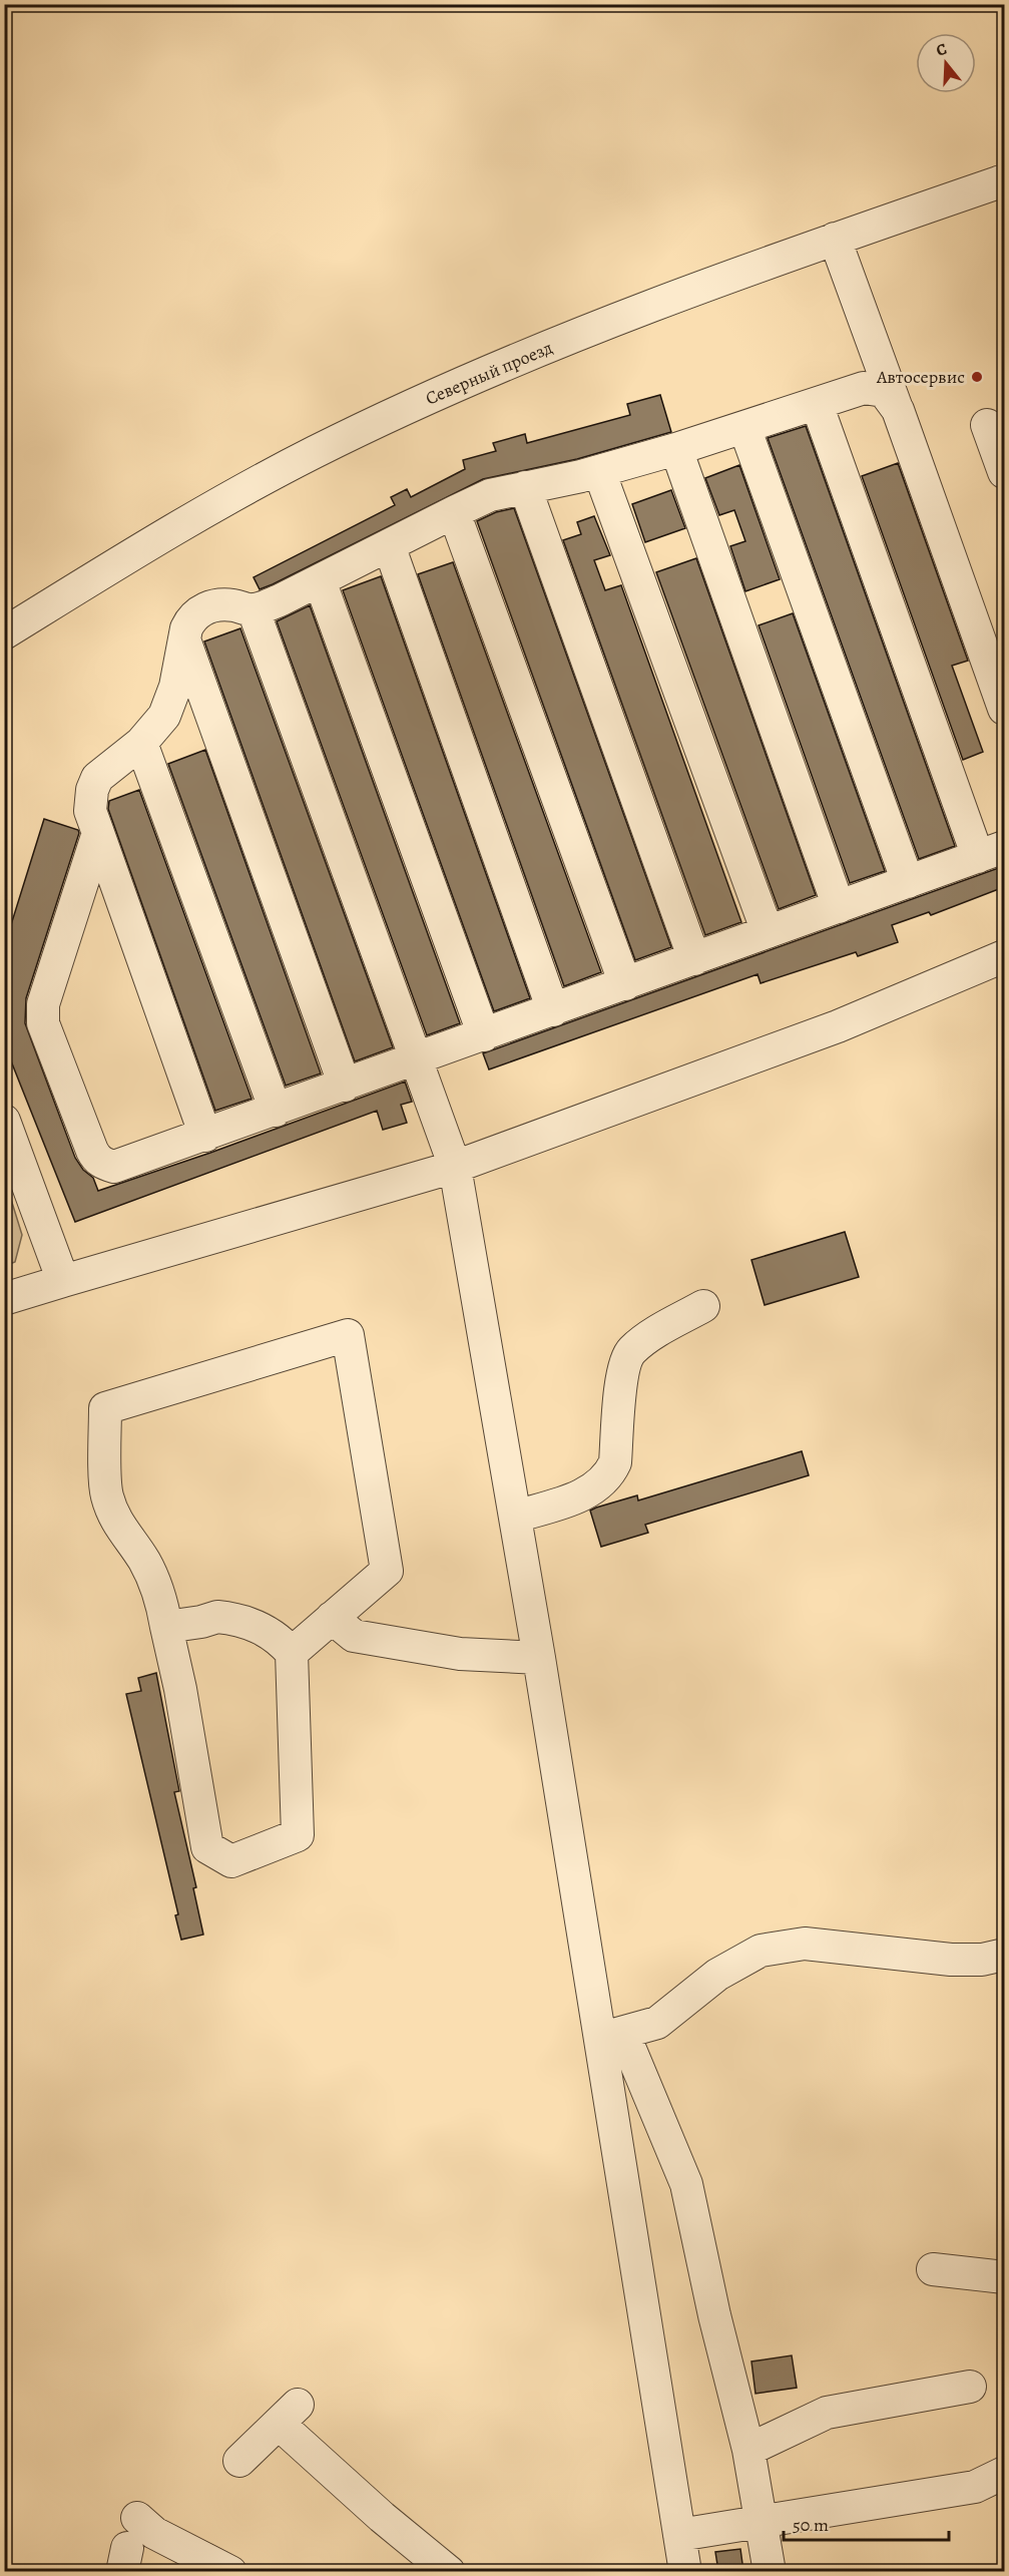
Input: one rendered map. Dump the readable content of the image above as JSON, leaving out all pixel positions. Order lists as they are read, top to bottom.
{
  "streets": {
    "street": ["Северный проезд"]
  },
  "places": ["Автосервис"],
  "scale_bar": "50 m",
  "north": "top"
}
